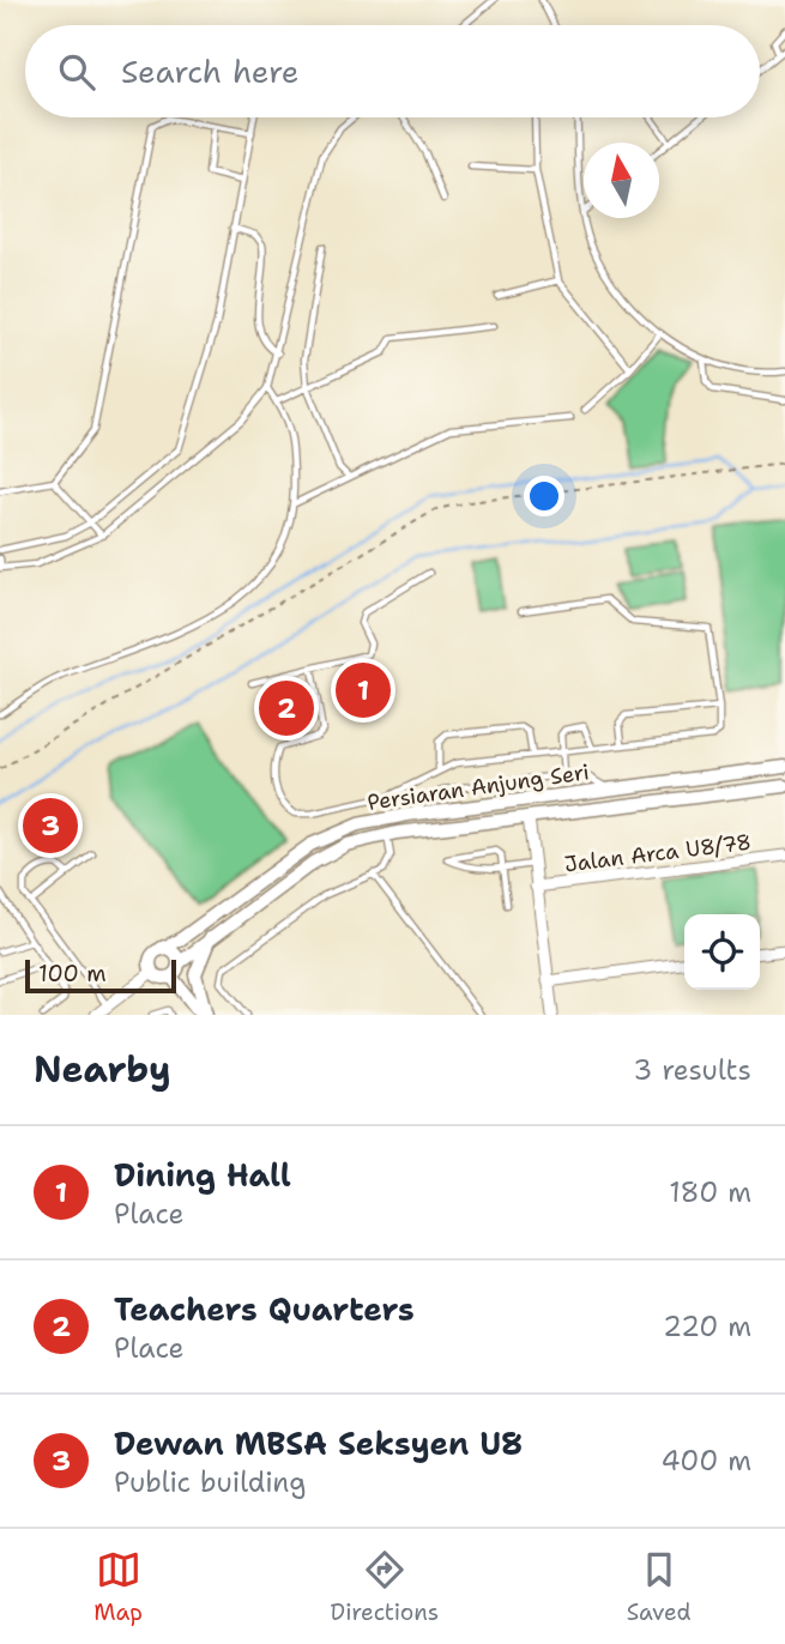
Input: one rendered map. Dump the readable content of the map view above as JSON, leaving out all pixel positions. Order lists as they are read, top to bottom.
{
  "streets": {
    "street": ["Persiaran Anjung Seri", "Jalan Arca U8/78"]
  },
  "scale_bar": "100 m",
  "north": "top",
  "page": {
    "search": "Search here",
    "pins": ["1", "2", "3"],
    "scale": "100 m",
    "heading": ["Nearby", "3 results"],
    "list": [
      {
        "mark": "1",
        "name": "Dining Hall",
        "note": "Place",
        "value": "180 m"
      },
      {
        "mark": "2",
        "name": "Teachers Quarters",
        "note": "Place",
        "value": "220 m"
      },
      {
        "mark": "3",
        "name": "Dewan MBSA Seksyen U8",
        "note": "Public building",
        "value": "400 m"
      }
    ],
    "nav": ["Map", "Directions", "Saved"]
  }
}
